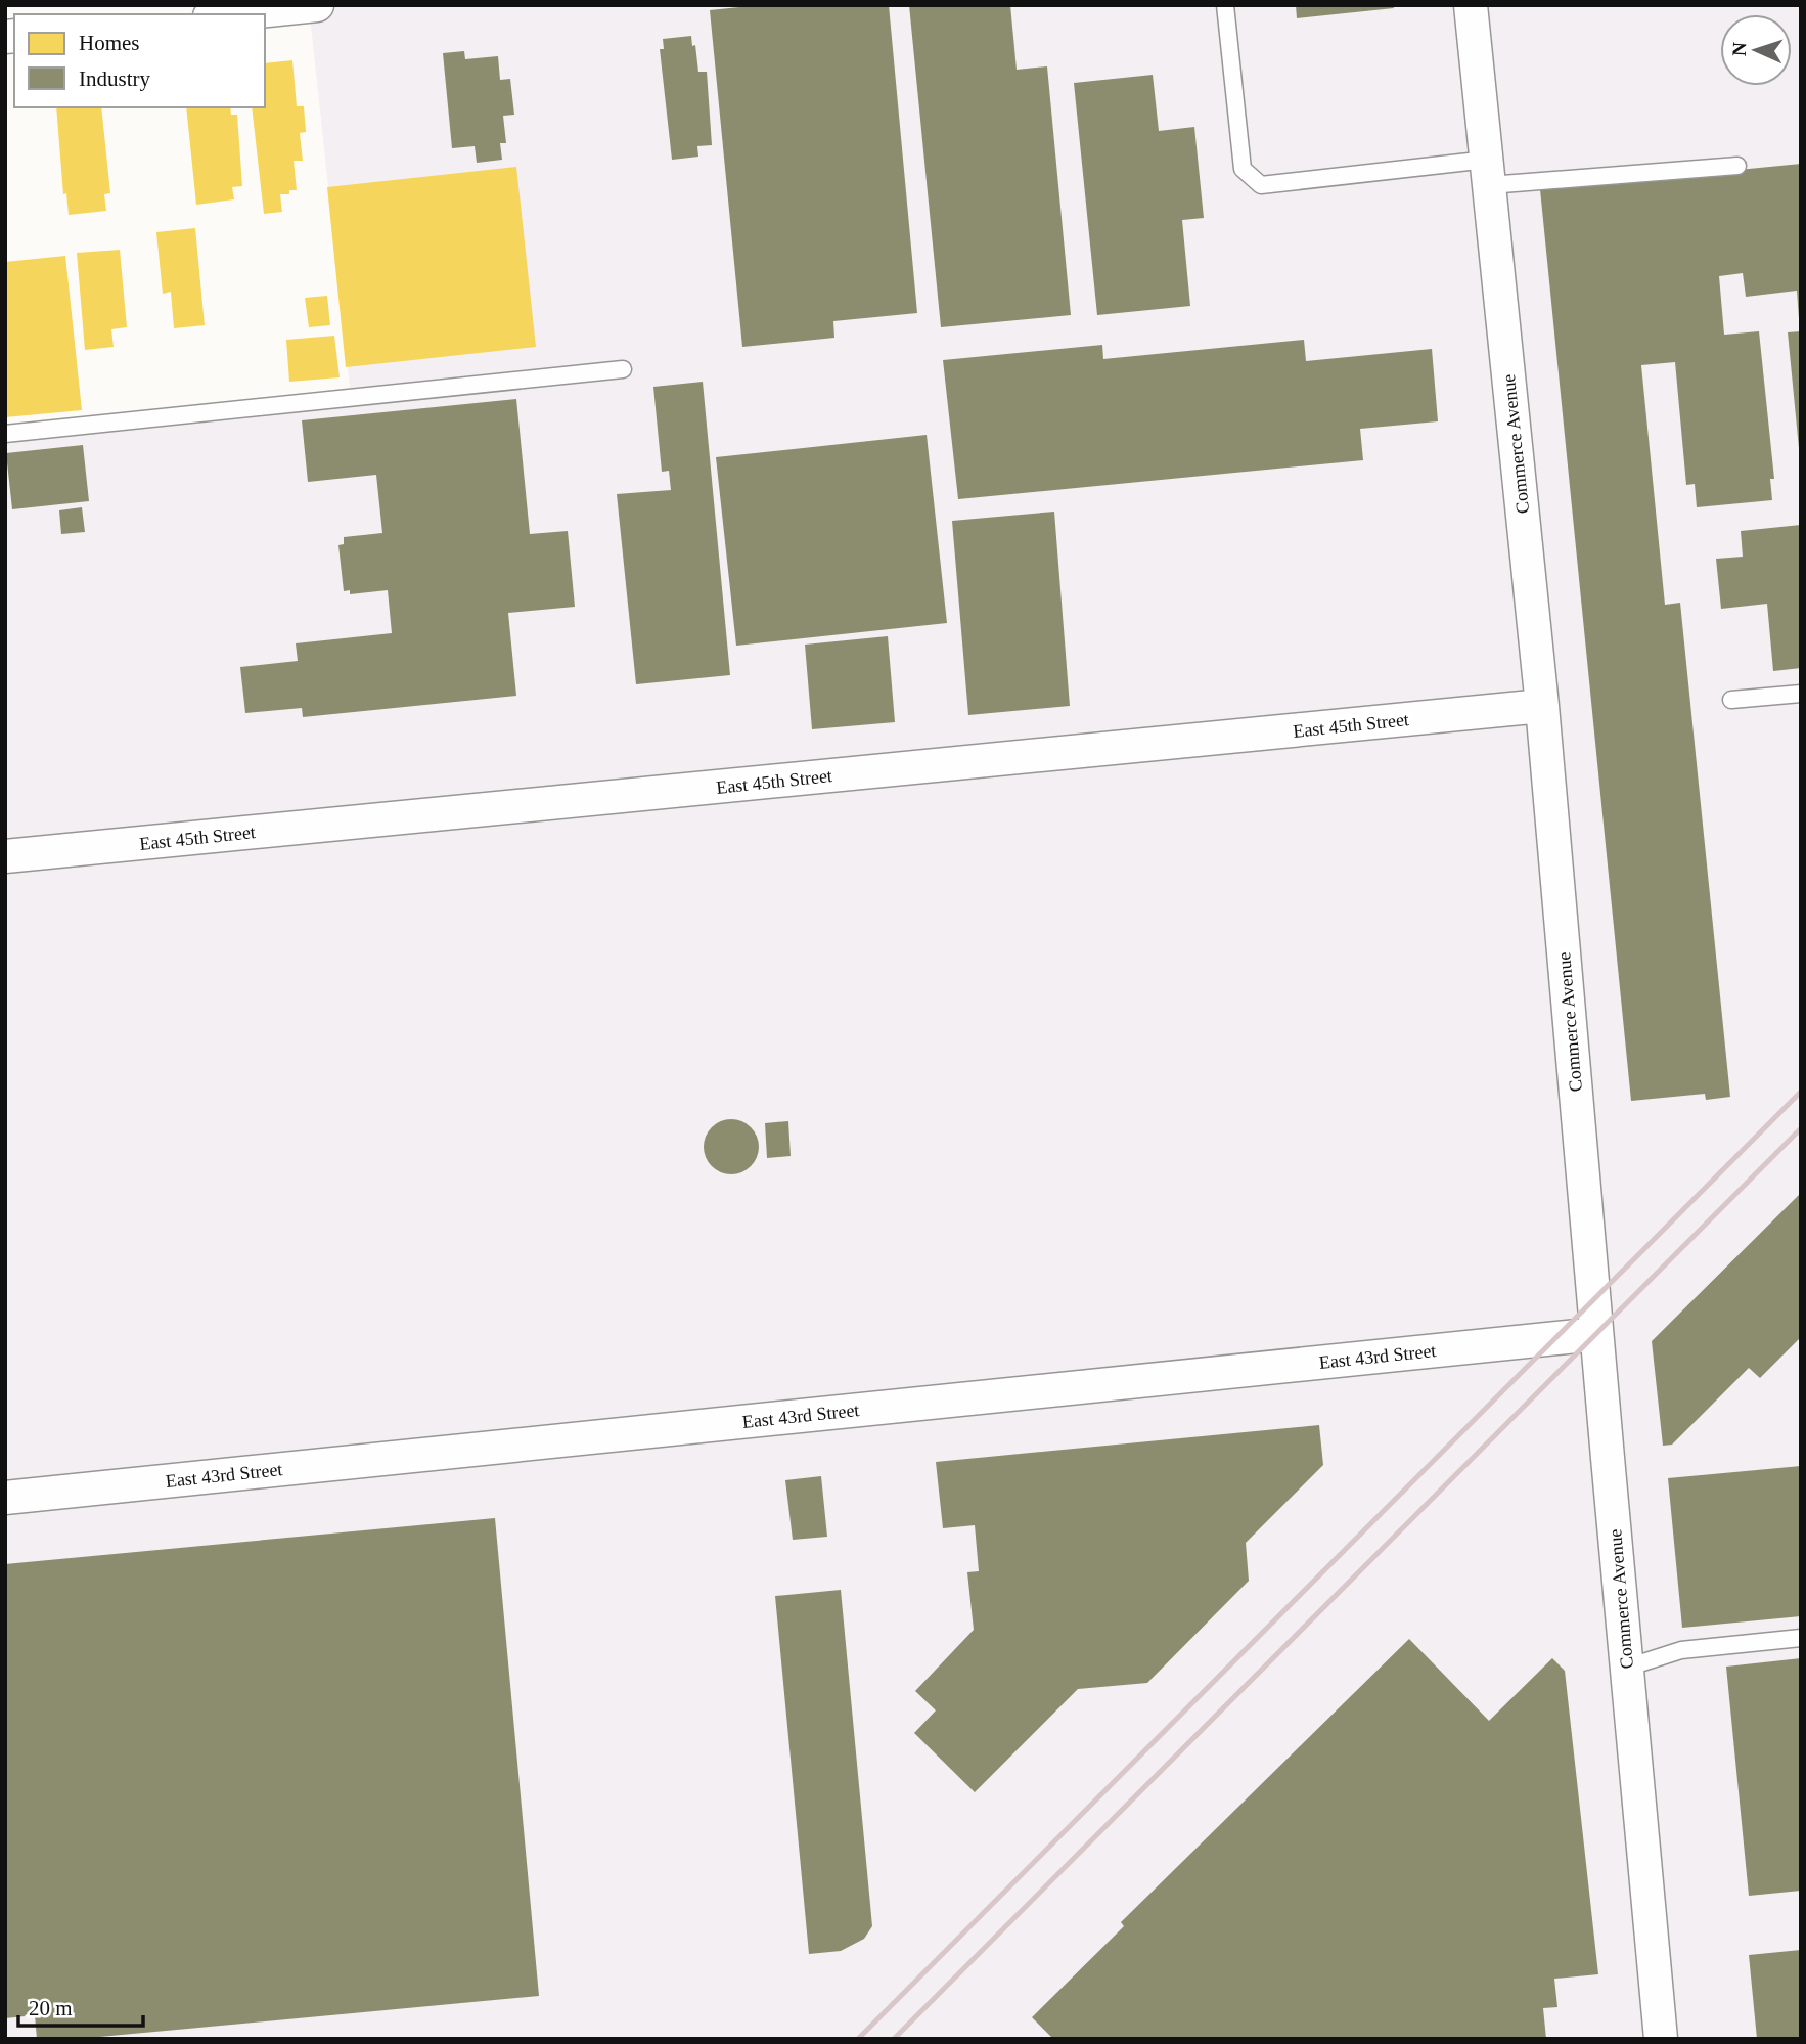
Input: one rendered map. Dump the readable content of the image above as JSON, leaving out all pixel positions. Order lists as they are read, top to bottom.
{
  "streets": {
    "street": ["Commerce Avenue", "East 45th Street", "East 43rd Street"]
  },
  "crossings": [
    ["Commerce Avenue", "East 45th Street"],
    ["Commerce Avenue", "East 43rd Street"]
  ],
  "legend": ["Homes", "Industry"],
  "scale_bar": "20 m",
  "north": "left"
}
